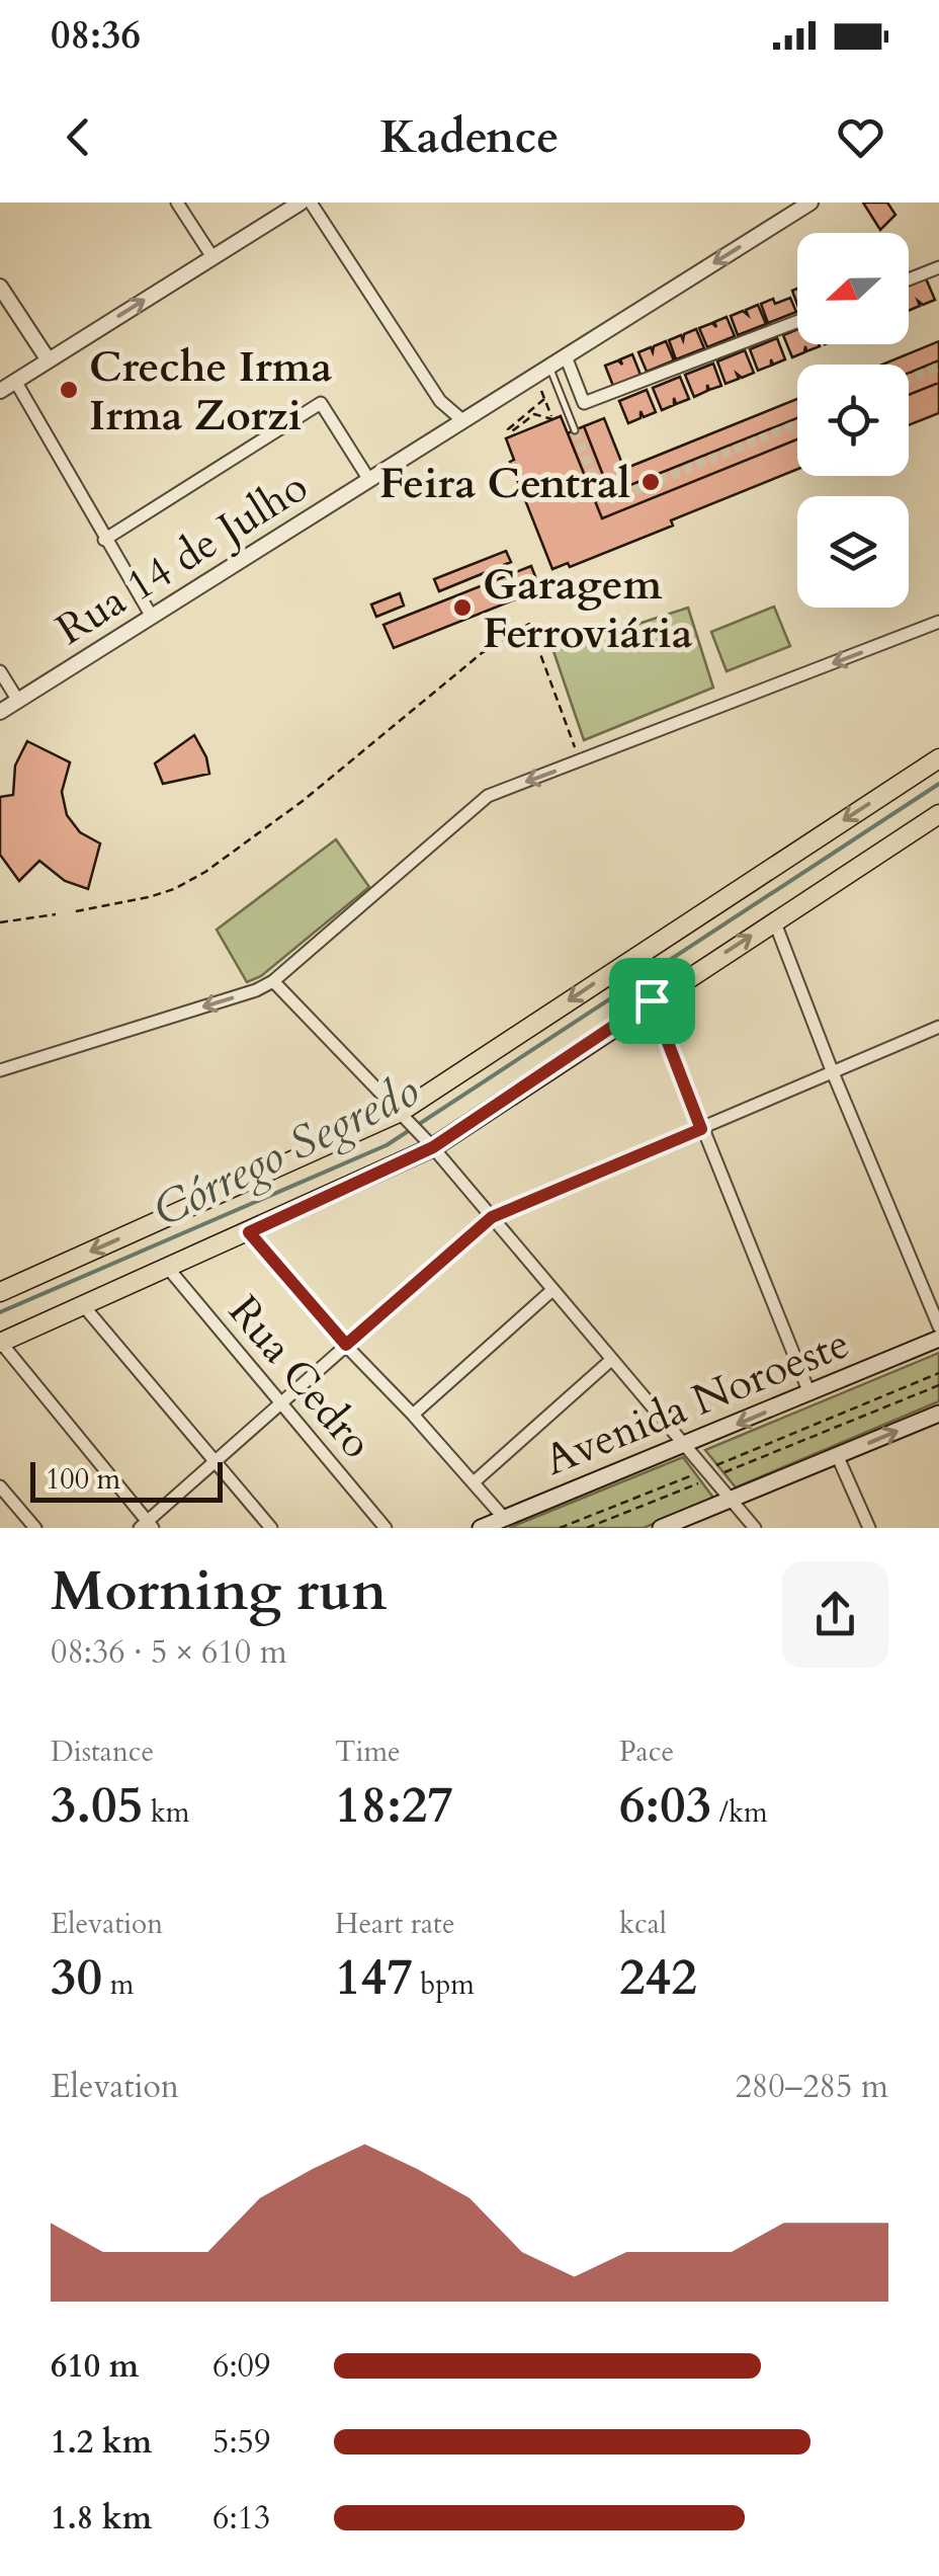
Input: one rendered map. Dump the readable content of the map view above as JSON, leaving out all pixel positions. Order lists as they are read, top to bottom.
{
  "streets": {
    "main road": ["Avenida Noroeste"],
    "street": ["Rua 14 de Julho", "Rua Cedro"]
  },
  "water": ["Córrego Segredo"],
  "places": ["Creche Irma Irma Zorzi", "Feira Central", "Garagem Ferroviária"],
  "scale_bar": "100 m",
  "north": "left",
  "page": {
    "status": "08:36",
    "header": "Kadence",
    "scale": "100 m",
    "heading": ["Morning run", "08:36 · 5 × 610 m"],
    "stats": [
      ["Distance", "3.05 km"],
      ["Time", "18:27"],
      ["Pace", "6:03 /km"],
      ["Elevation", "30 m"],
      ["Heart rate", "147 bpm"],
      ["kcal", "242"]
    ],
    "chart": ["Elevation", "280–285 m"],
    "list": [
      {
        "name": "610 m",
        "note": "6:09"
      },
      {
        "name": "1.2 km",
        "note": "5:59"
      },
      {
        "name": "1.8 km",
        "note": "6:13"
      }
    ]
  }
}
